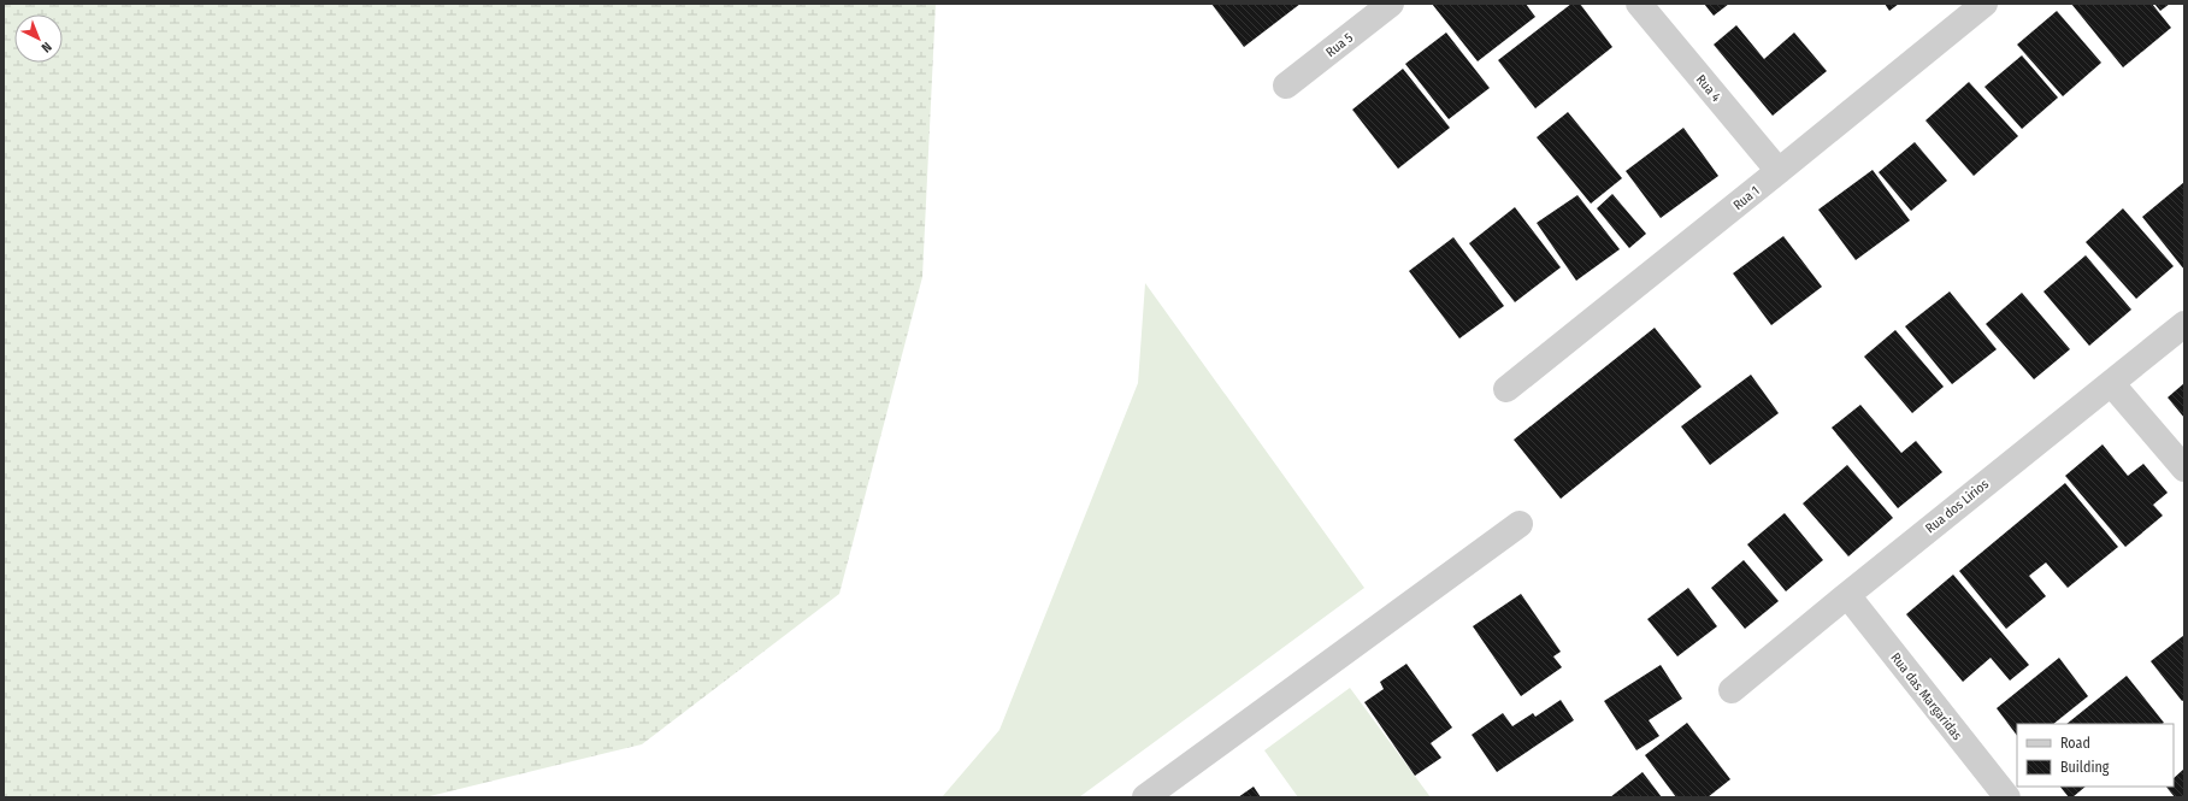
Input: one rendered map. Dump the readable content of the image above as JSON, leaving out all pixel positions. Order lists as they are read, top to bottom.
{
  "streets": {
    "street": [
      "Rua 5",
      "Rua 4",
      "Rua 1",
      "Rua dos Lirios",
      "Rua das Margaridas"
    ]
  },
  "crossings": [
    ["Rua 4", "Rua 1"],
    ["Rua dos Lirios", "Rua das Margaridas"]
  ],
  "legend": ["Road", "Building"],
  "north": "bottom right"
}
